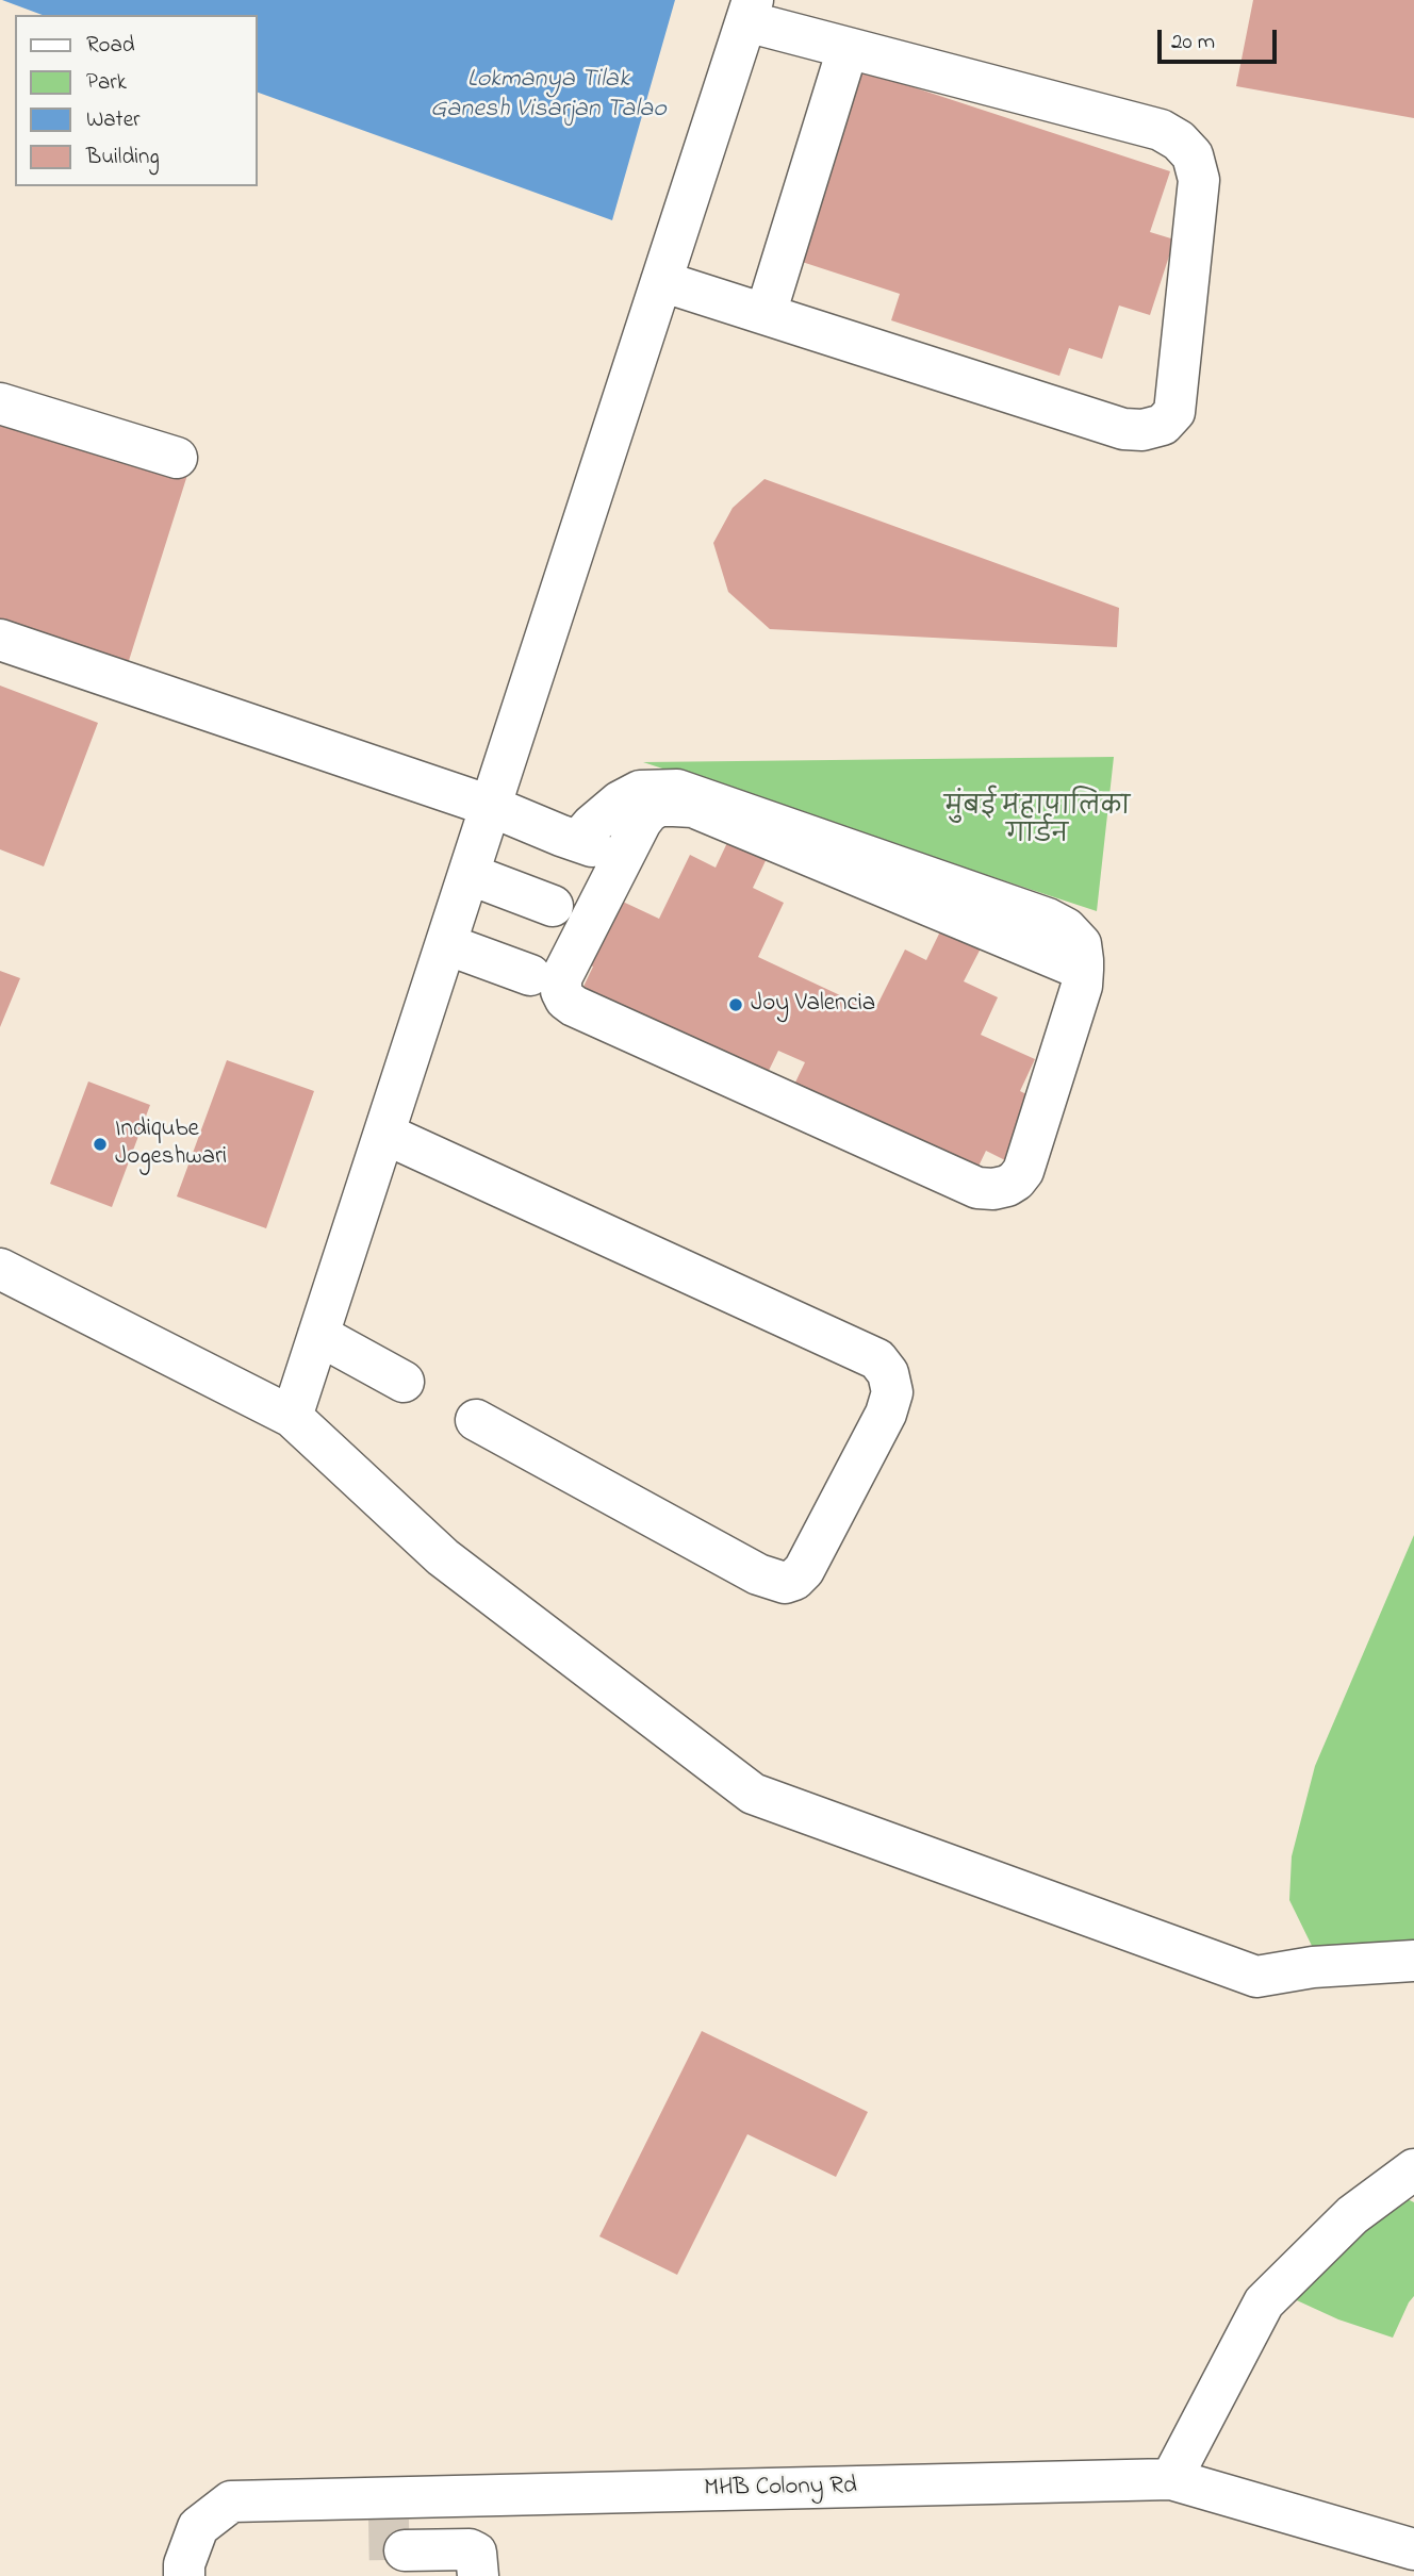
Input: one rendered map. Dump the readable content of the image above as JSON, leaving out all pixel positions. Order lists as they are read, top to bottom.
{
  "streets": {
    "street": ["MHB Colony Rd"]
  },
  "water": ["Lokmanya Tilak Ganesh Visarjan Talao"],
  "parks": ["मुंबई महापालिका गार्डन"],
  "places": ["Joy Valencia", "Indiqube Jogeshwari"],
  "legend": [
    "Road",
    "Park",
    "Water",
    "Building"
  ],
  "scale_bar": "20 m"
}
